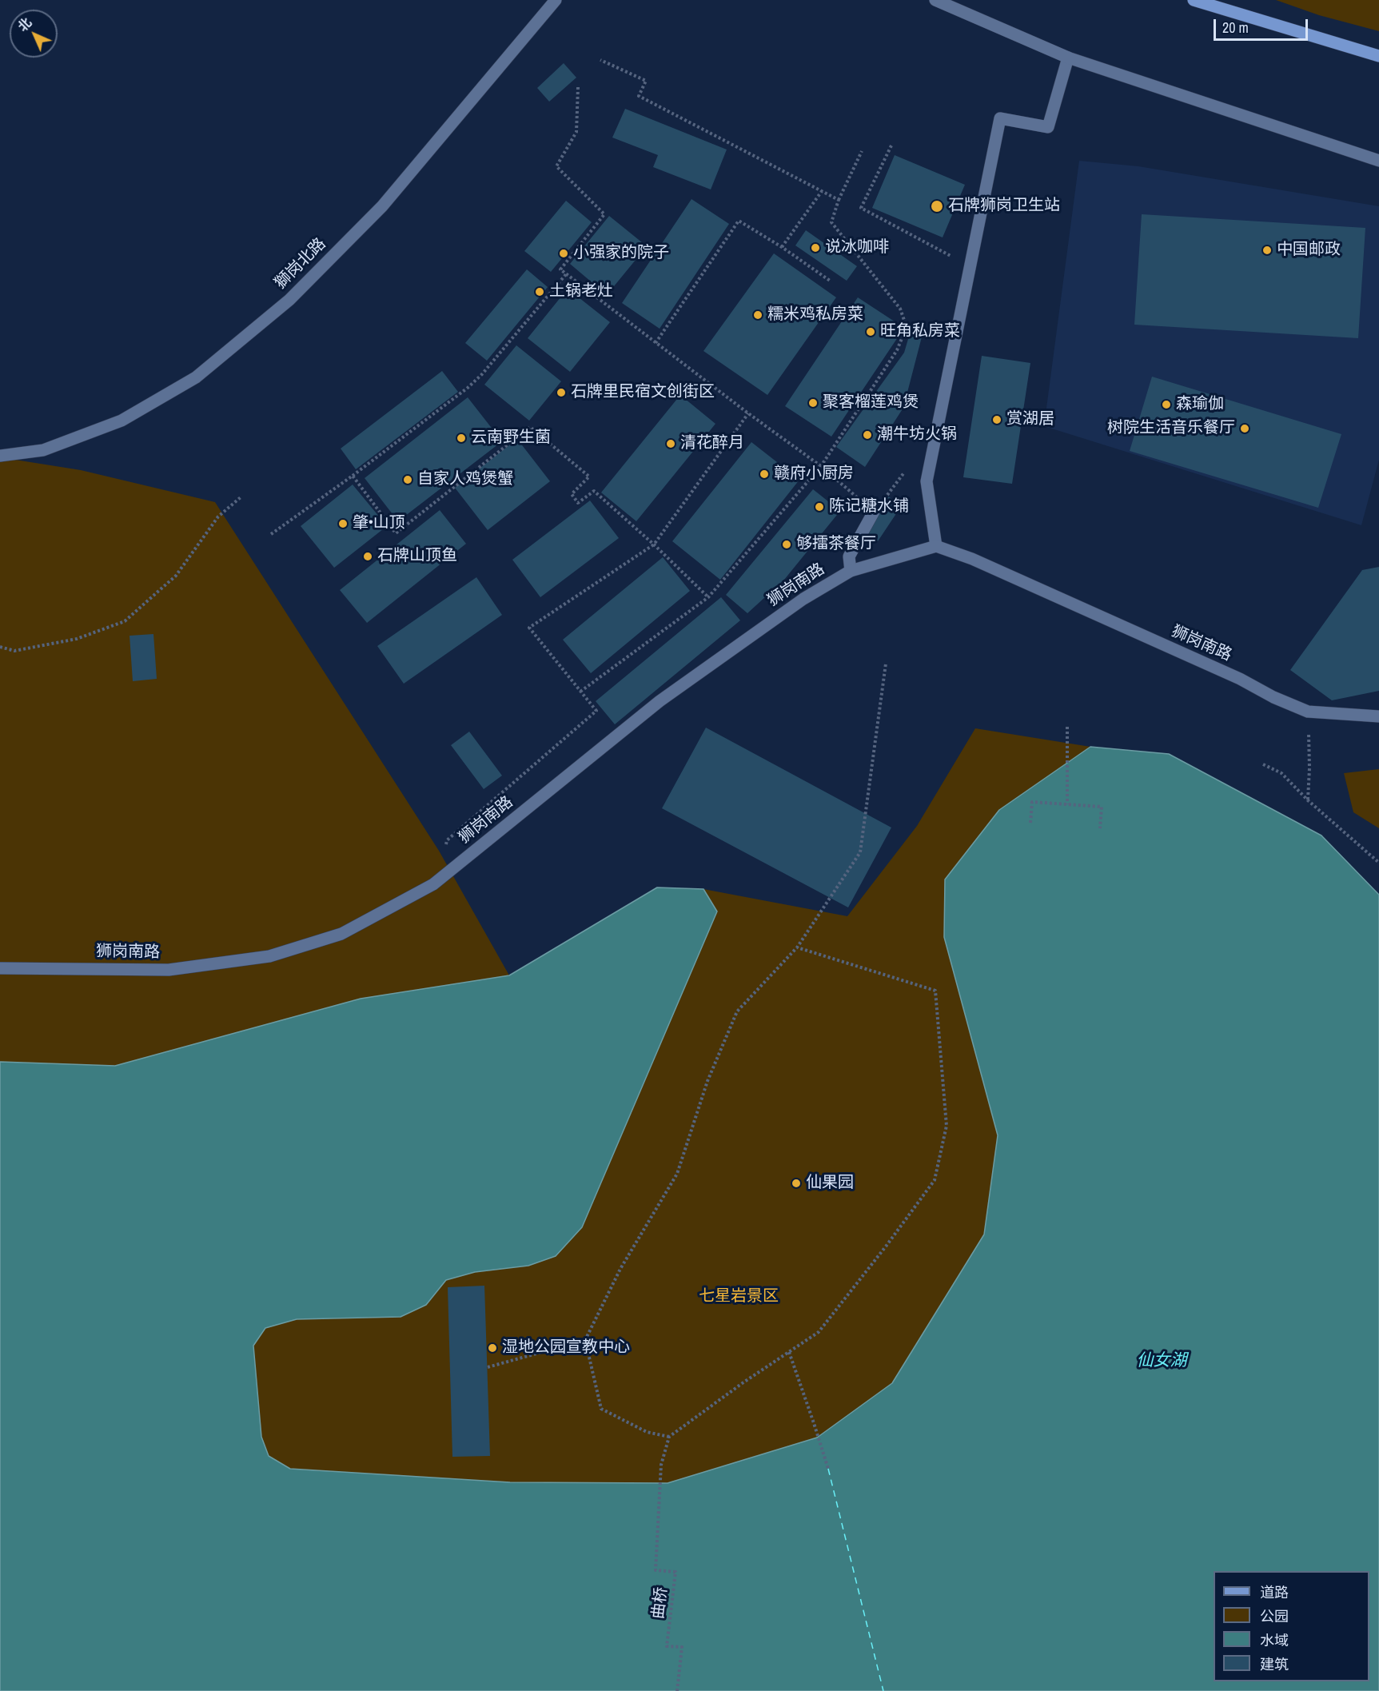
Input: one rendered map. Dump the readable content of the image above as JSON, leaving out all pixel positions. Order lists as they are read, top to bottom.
{
  "streets": {
    "street": ["獅岗北路", "狮岗南路"],
    "path": ["曲桥"]
  },
  "water": ["仙女湖"],
  "parks": ["七星岩景区"],
  "places": [
    "石牌狮岗卫生站",
    "说冰咖啡",
    "中国邮政",
    "小强家的院子",
    "土锅老灶",
    "糯米鸡私房菜",
    "旺角私房菜",
    "石牌里民宿文创街区",
    "聚客榴莲鸡煲",
    "森瑜伽",
    "赏湖居",
    "树院生活音乐餐厅",
    "潮牛坊火锅",
    "云南野生菌",
    "清花醉月",
    "赣府小厨房",
    "自家人鸡煲蟹",
    "陈记糖水铺",
    "肇•山顶",
    "够擂茶餐厅",
    "石牌山顶鱼",
    "仙果园",
    "湿地公园宣教中心"
  ],
  "legend": [
    "道路",
    "公园",
    "水域",
    "建筑"
  ],
  "scale_bar": "20 m",
  "north": "top left"
}
